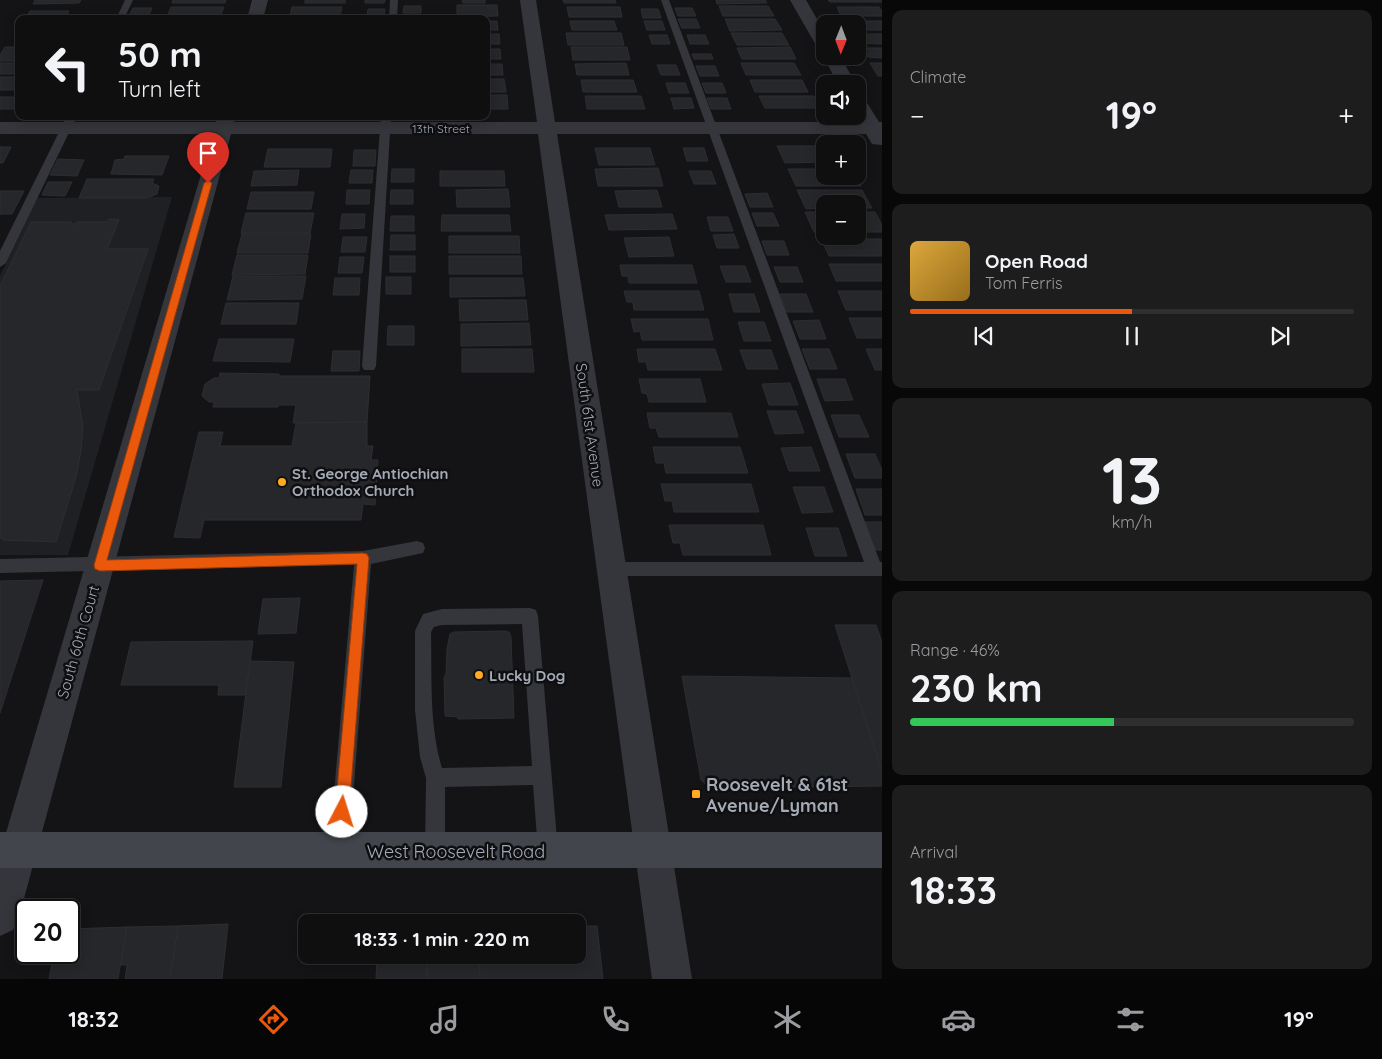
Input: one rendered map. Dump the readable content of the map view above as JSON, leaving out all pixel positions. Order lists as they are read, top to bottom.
{
  "streets": {
    "main road": ["West Roosevelt Road"],
    "street": ["13th Street", "South 61st Avenue", "South 60th Court"]
  },
  "crossings": [
    ["13th Street", "South 61st Avenue"],
    ["13th Street", "South 60th Court"],
    ["South 61st Avenue", "West Roosevelt Road"],
    ["South 60th Court", "West Roosevelt Road"]
  ],
  "places": {
    "other": ["St. George Antiochian Orthodox Church", "Lucky Dog"],
    "transit": ["Roosevelt & 61st Avenue/Lyman"]
  },
  "north": "bottom",
  "page": {
    "tile": [
      "Climate",
      ["13", "km/h"],
      ["Range · 46%", "230 km"],
      ["Arrival", "18:33"]
    ],
    "map_buttons": ["+", "−"],
    "turn": ["50 m", "Turn left"],
    "heat": ["−", "19°", "+"],
    "song": ["Open Road", "Tom Ferris"],
    "limit": "20",
    "trip": "18:33 · 1 min · 220 m",
    "tabs": ["18:32", "19°"]
  }
}
